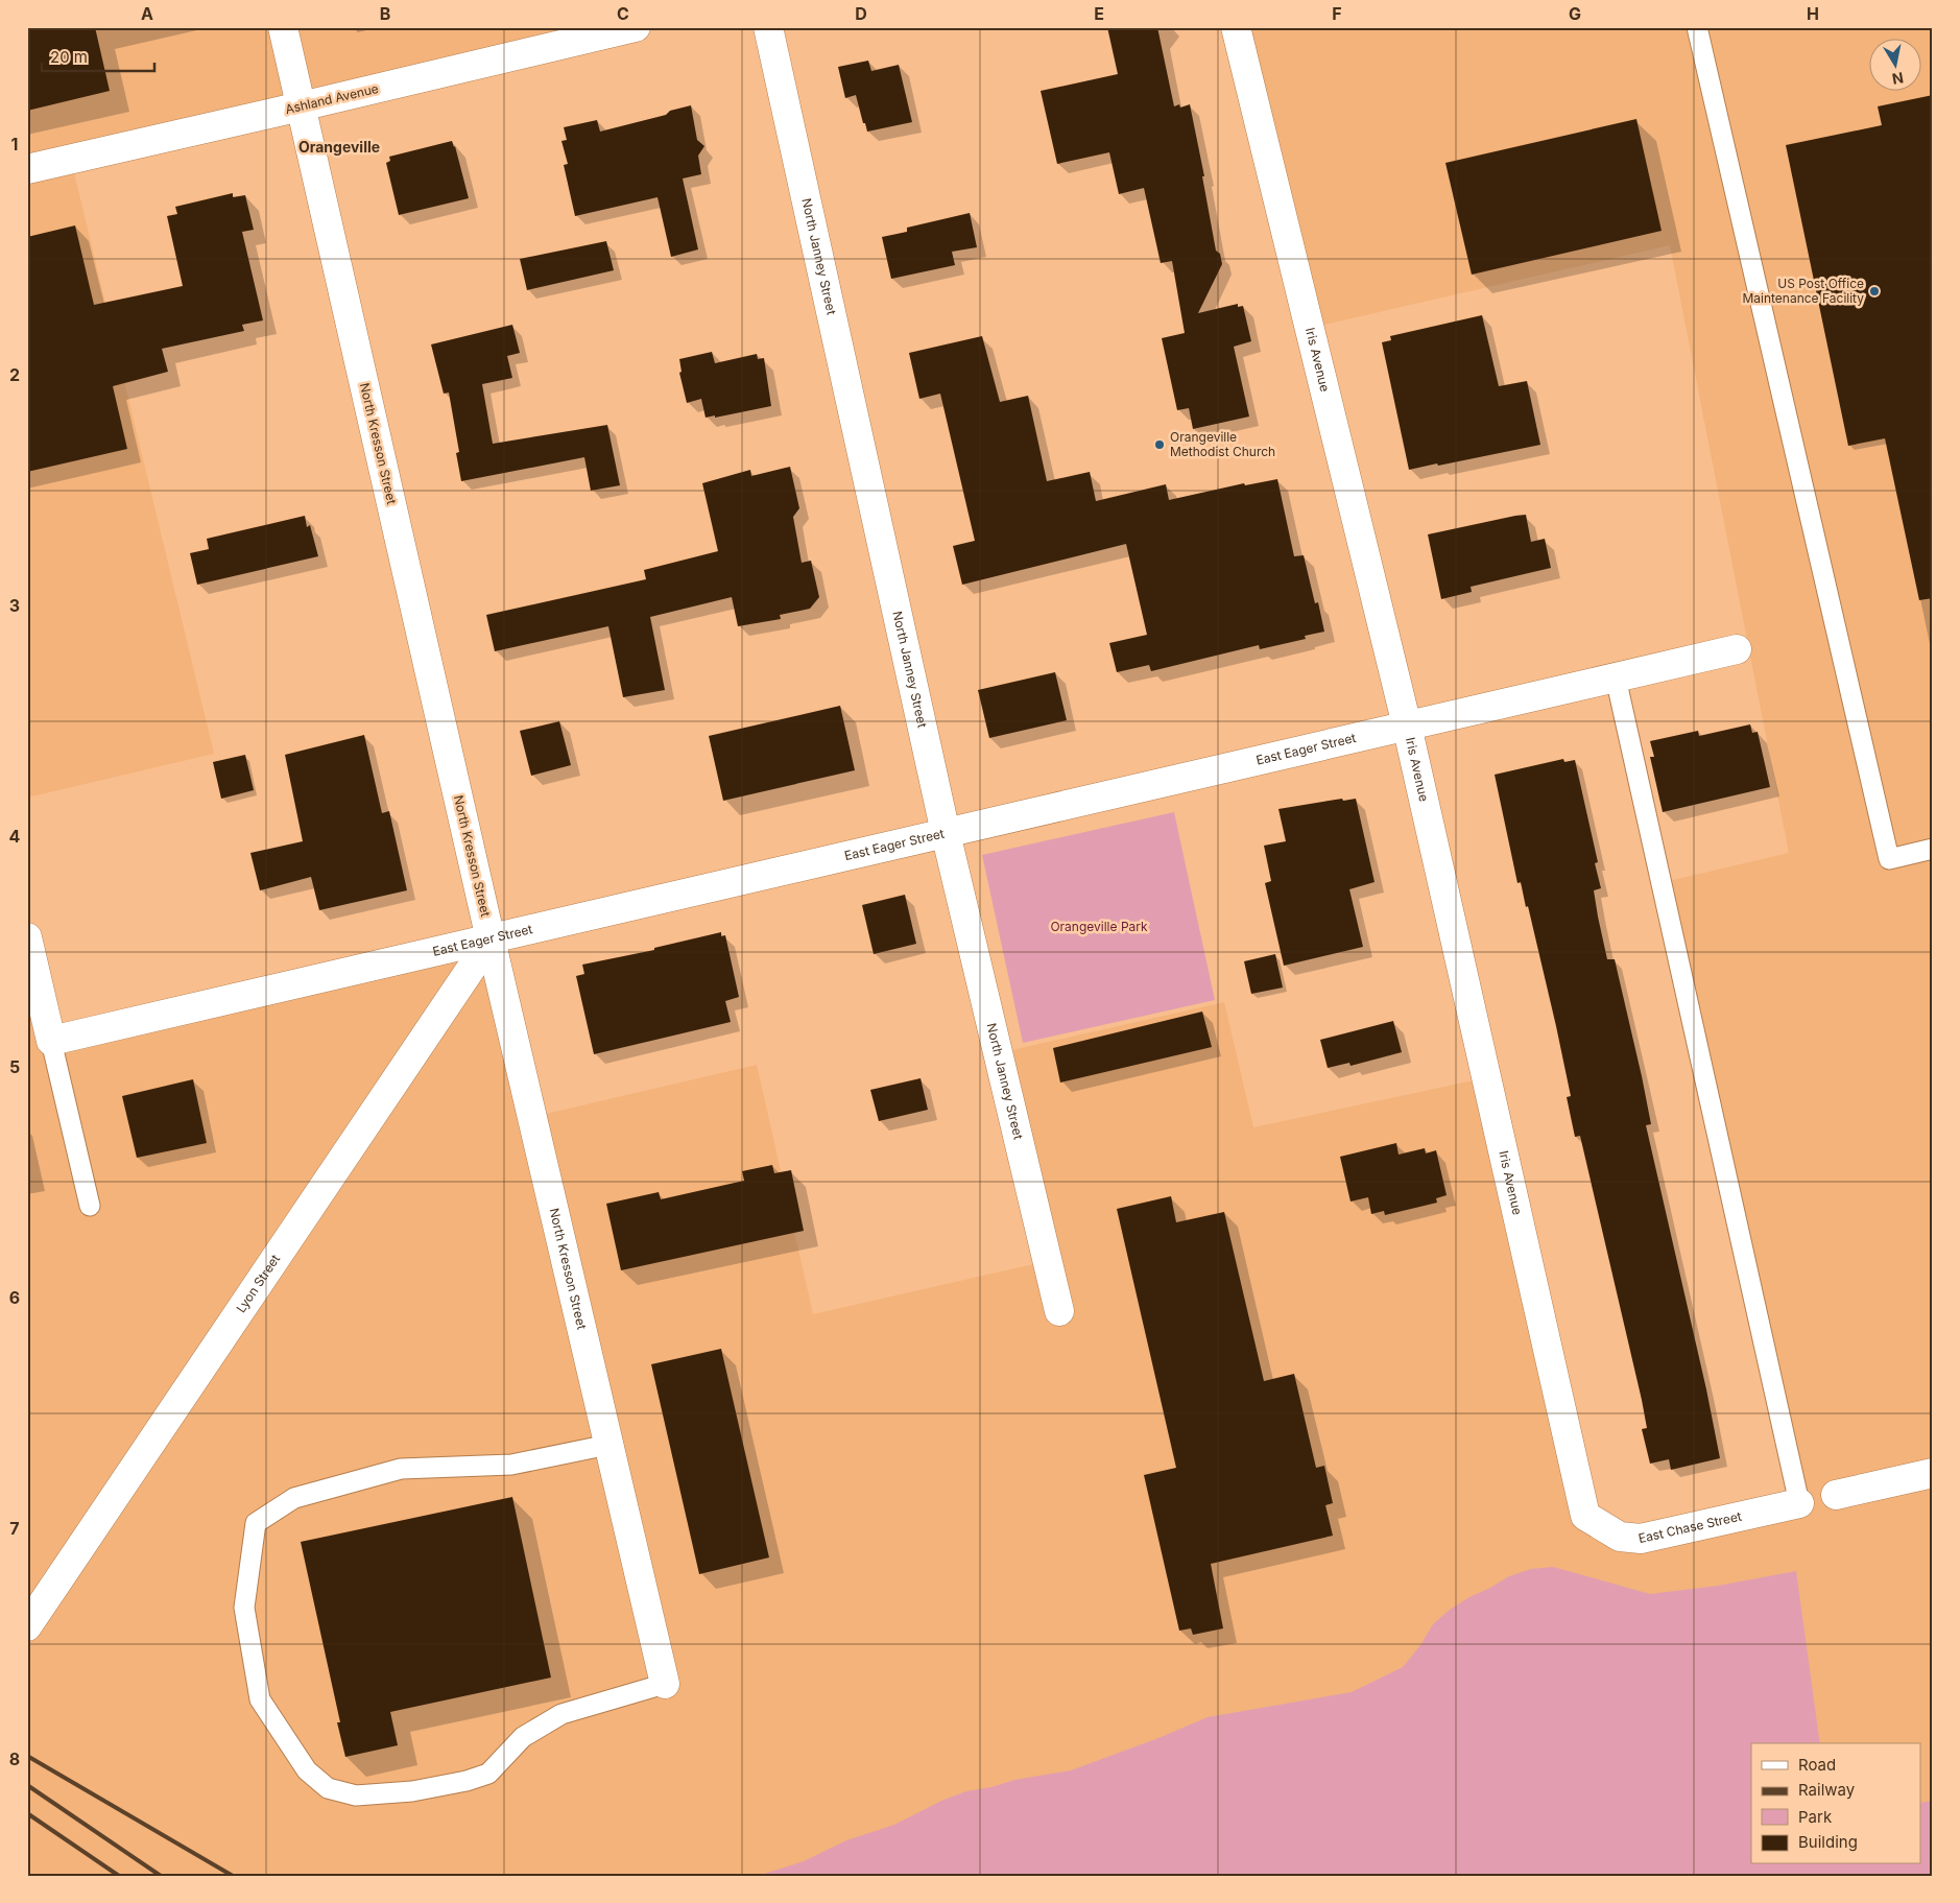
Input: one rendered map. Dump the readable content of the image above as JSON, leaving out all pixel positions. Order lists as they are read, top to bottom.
{
  "streets": {
    "street": [
      "Ashland Avenue",
      "North Janney Street",
      "Iris Avenue",
      "North Kresson Street",
      "East Eager Street",
      "Lyon Street",
      "East Chase Street"
    ]
  },
  "crossings": [
    ["Ashland Avenue", "North Kresson Street"],
    ["North Janney Street", "East Eager Street"],
    ["Iris Avenue", "East Eager Street"],
    ["Iris Avenue", "East Chase Street"],
    ["North Kresson Street", "East Eager Street"],
    ["North Kresson Street", "Lyon Street"],
    ["East Eager Street", "Lyon Street"]
  ],
  "districts": ["Orangeville"],
  "parks": ["Orangeville Park"],
  "places": ["US Post Office Maintenance Facility", "Orangeville Methodist Church"],
  "legend": [
    "Road",
    "Railway",
    "Park",
    "Building"
  ],
  "scale_bar": "20 m",
  "north": "bottom",
  "grid": {
    "columns": [
      "A",
      "B",
      "C",
      "D",
      "E",
      "F",
      "G",
      "H"
    ],
    "rows": [
      "1",
      "2",
      "3",
      "4",
      "5",
      "6",
      "7",
      "8"
    ]
  }
}
